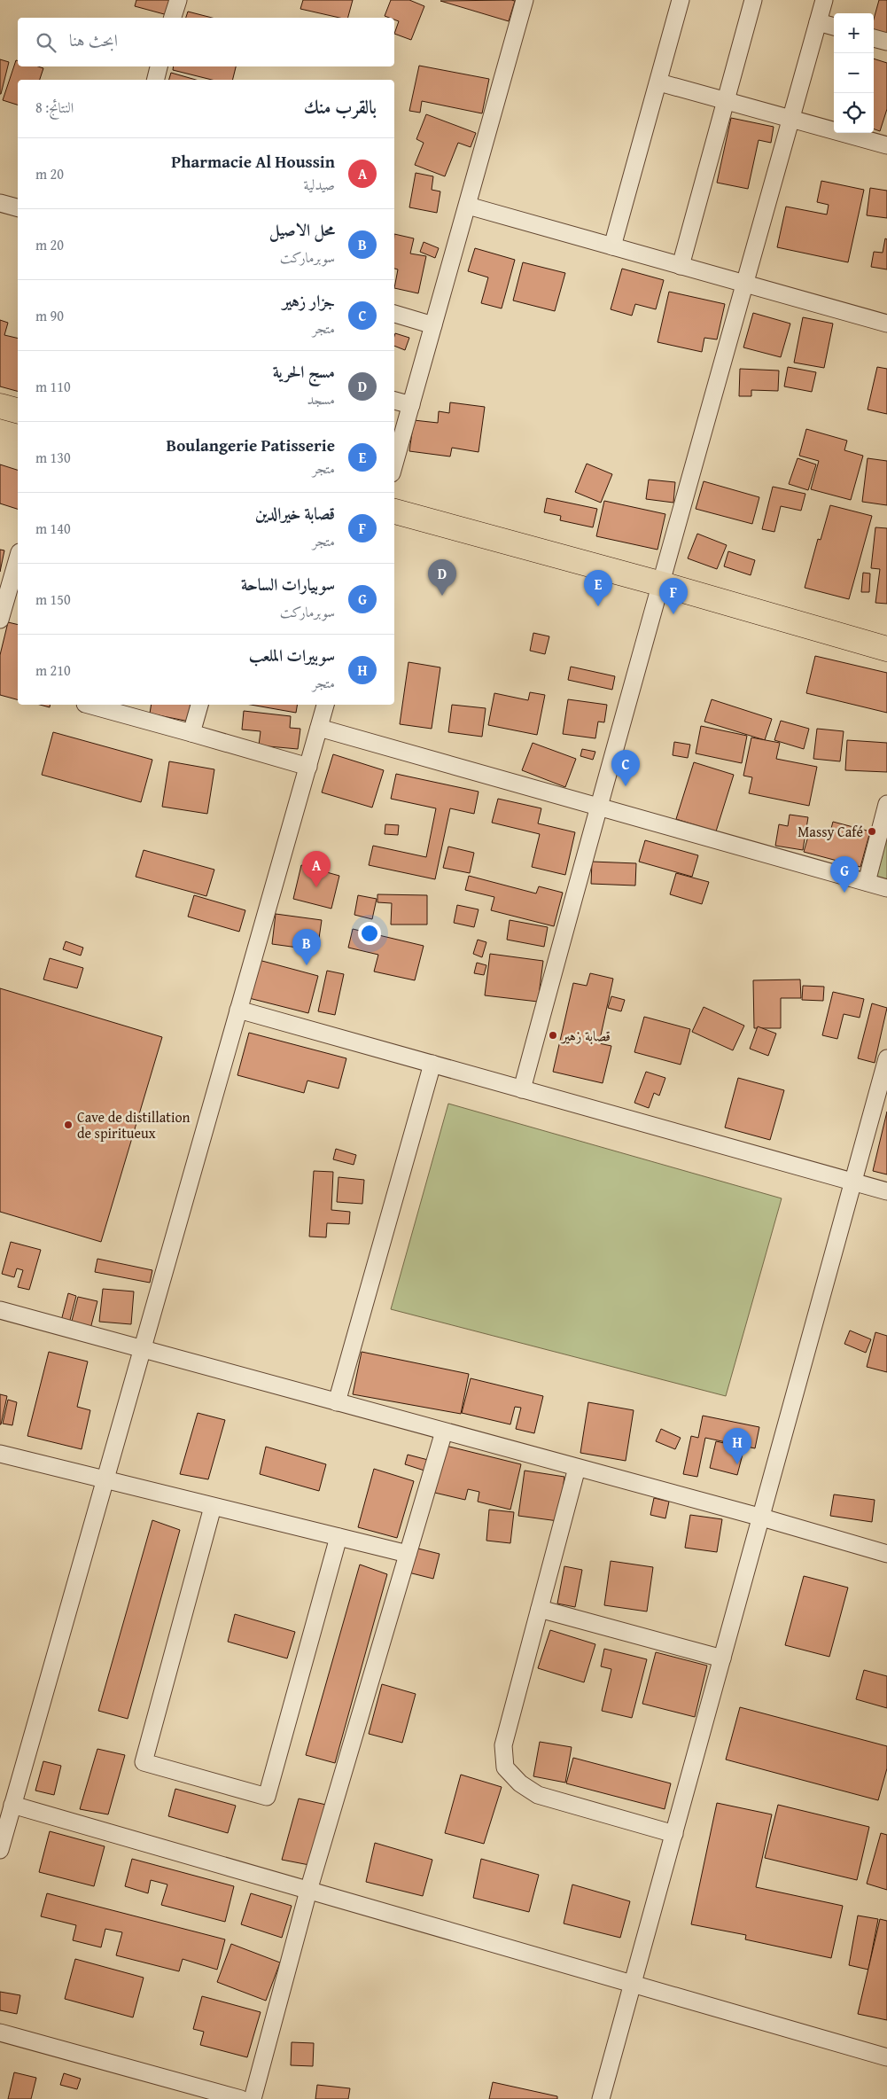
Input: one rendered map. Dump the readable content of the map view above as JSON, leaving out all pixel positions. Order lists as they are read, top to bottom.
{
  "places": ["Massy Café", "قصابة زهير", "Cave de distillation de spiritueux"],
  "page": {
    "map_buttons": ["+", "−"],
    "search": "ابحث هنا",
    "heading": ["بالقرب منك", "النتائج: 8"],
    "list": [
      {
        "mark": "A",
        "name": "Pharmacie Al Houssin",
        "note": "صيدلية",
        "value": "20 m"
      },
      {
        "mark": "B",
        "name": "محل الاصيل",
        "note": "سوبرماركت",
        "value": "20 m"
      },
      {
        "mark": "C",
        "name": "جزار زهير",
        "note": "متجر",
        "value": "90 m"
      },
      {
        "mark": "D",
        "name": "مسج الحرية",
        "note": "مسجد",
        "value": "110 m"
      },
      {
        "mark": "E",
        "name": "Boulangerie Patisserie",
        "note": "متجر",
        "value": "130 m"
      },
      {
        "mark": "F",
        "name": "قصابة خيرالدين",
        "note": "متجر",
        "value": "140 m"
      },
      {
        "mark": "G",
        "name": "سوبيارات الساحة",
        "note": "سوبرماركت",
        "value": "150 m"
      },
      {
        "mark": "H",
        "name": "سوبيرات الملعب",
        "note": "متجر",
        "value": "210 m"
      }
    ],
    "pins": [
      "D",
      "E",
      "F",
      "C",
      "A",
      "G",
      "B",
      "H"
    ]
  }
}
